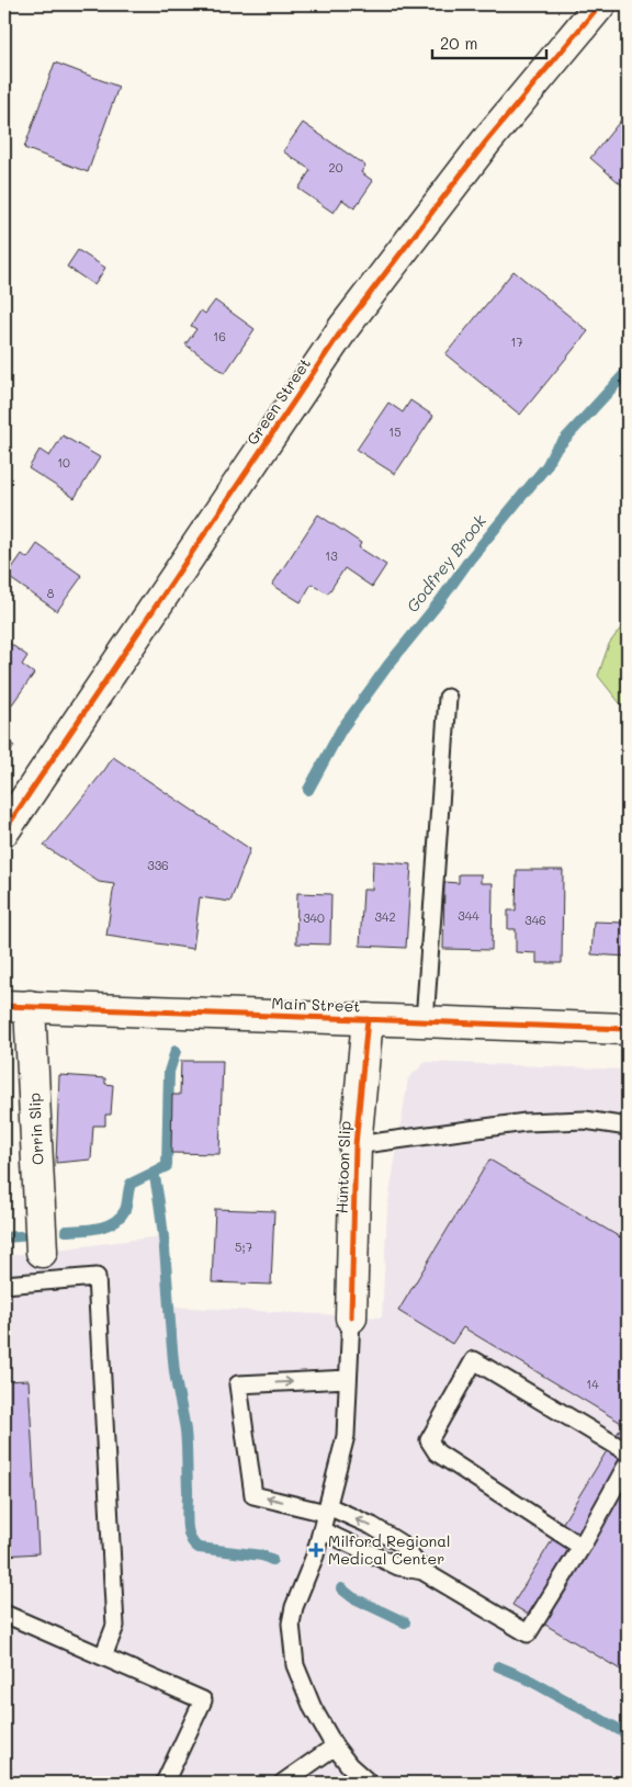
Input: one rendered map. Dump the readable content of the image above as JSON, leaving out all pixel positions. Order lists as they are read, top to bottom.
{
  "streets": {
    "street": [
      "Green Street",
      "Main Street",
      "Orrin Slip",
      "Huntoon Slip"
    ]
  },
  "crossings": [
    ["Main Street", "Orrin Slip"],
    ["Main Street", "Huntoon Slip"]
  ],
  "water": ["Godfrey Brook"],
  "places": {
    "health": ["Milford Regional Medical Center"]
  },
  "house_numbers": [
    "20",
    "16",
    "17",
    "15",
    "10",
    "13",
    "8",
    "336",
    "344",
    "342",
    "340",
    "346",
    "5;7",
    "14"
  ],
  "scale_bar": "20 m"
}
